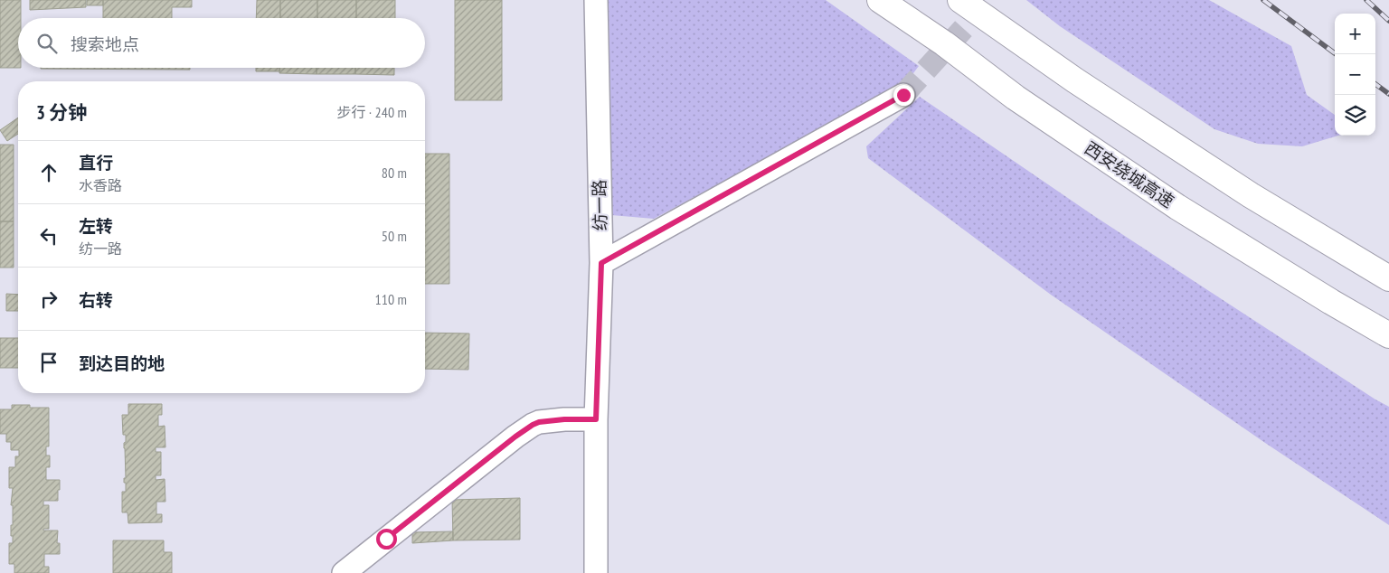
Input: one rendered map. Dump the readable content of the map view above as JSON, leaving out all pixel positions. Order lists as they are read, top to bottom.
{
  "streets": {
    "highway": ["西安绕城高速"],
    "street": ["纺一路"]
  },
  "page": {
    "map_buttons": ["+", "−"],
    "search": "搜索地点",
    "heading": ["3 分钟", "步行 · 240 m"],
    "list": [
      ["直行", "水香路", "80 m"],
      ["左转", "纺一路", "50 m"],
      ["右转", "110 m"],
      "到达目的地"
    ]
  }
}
